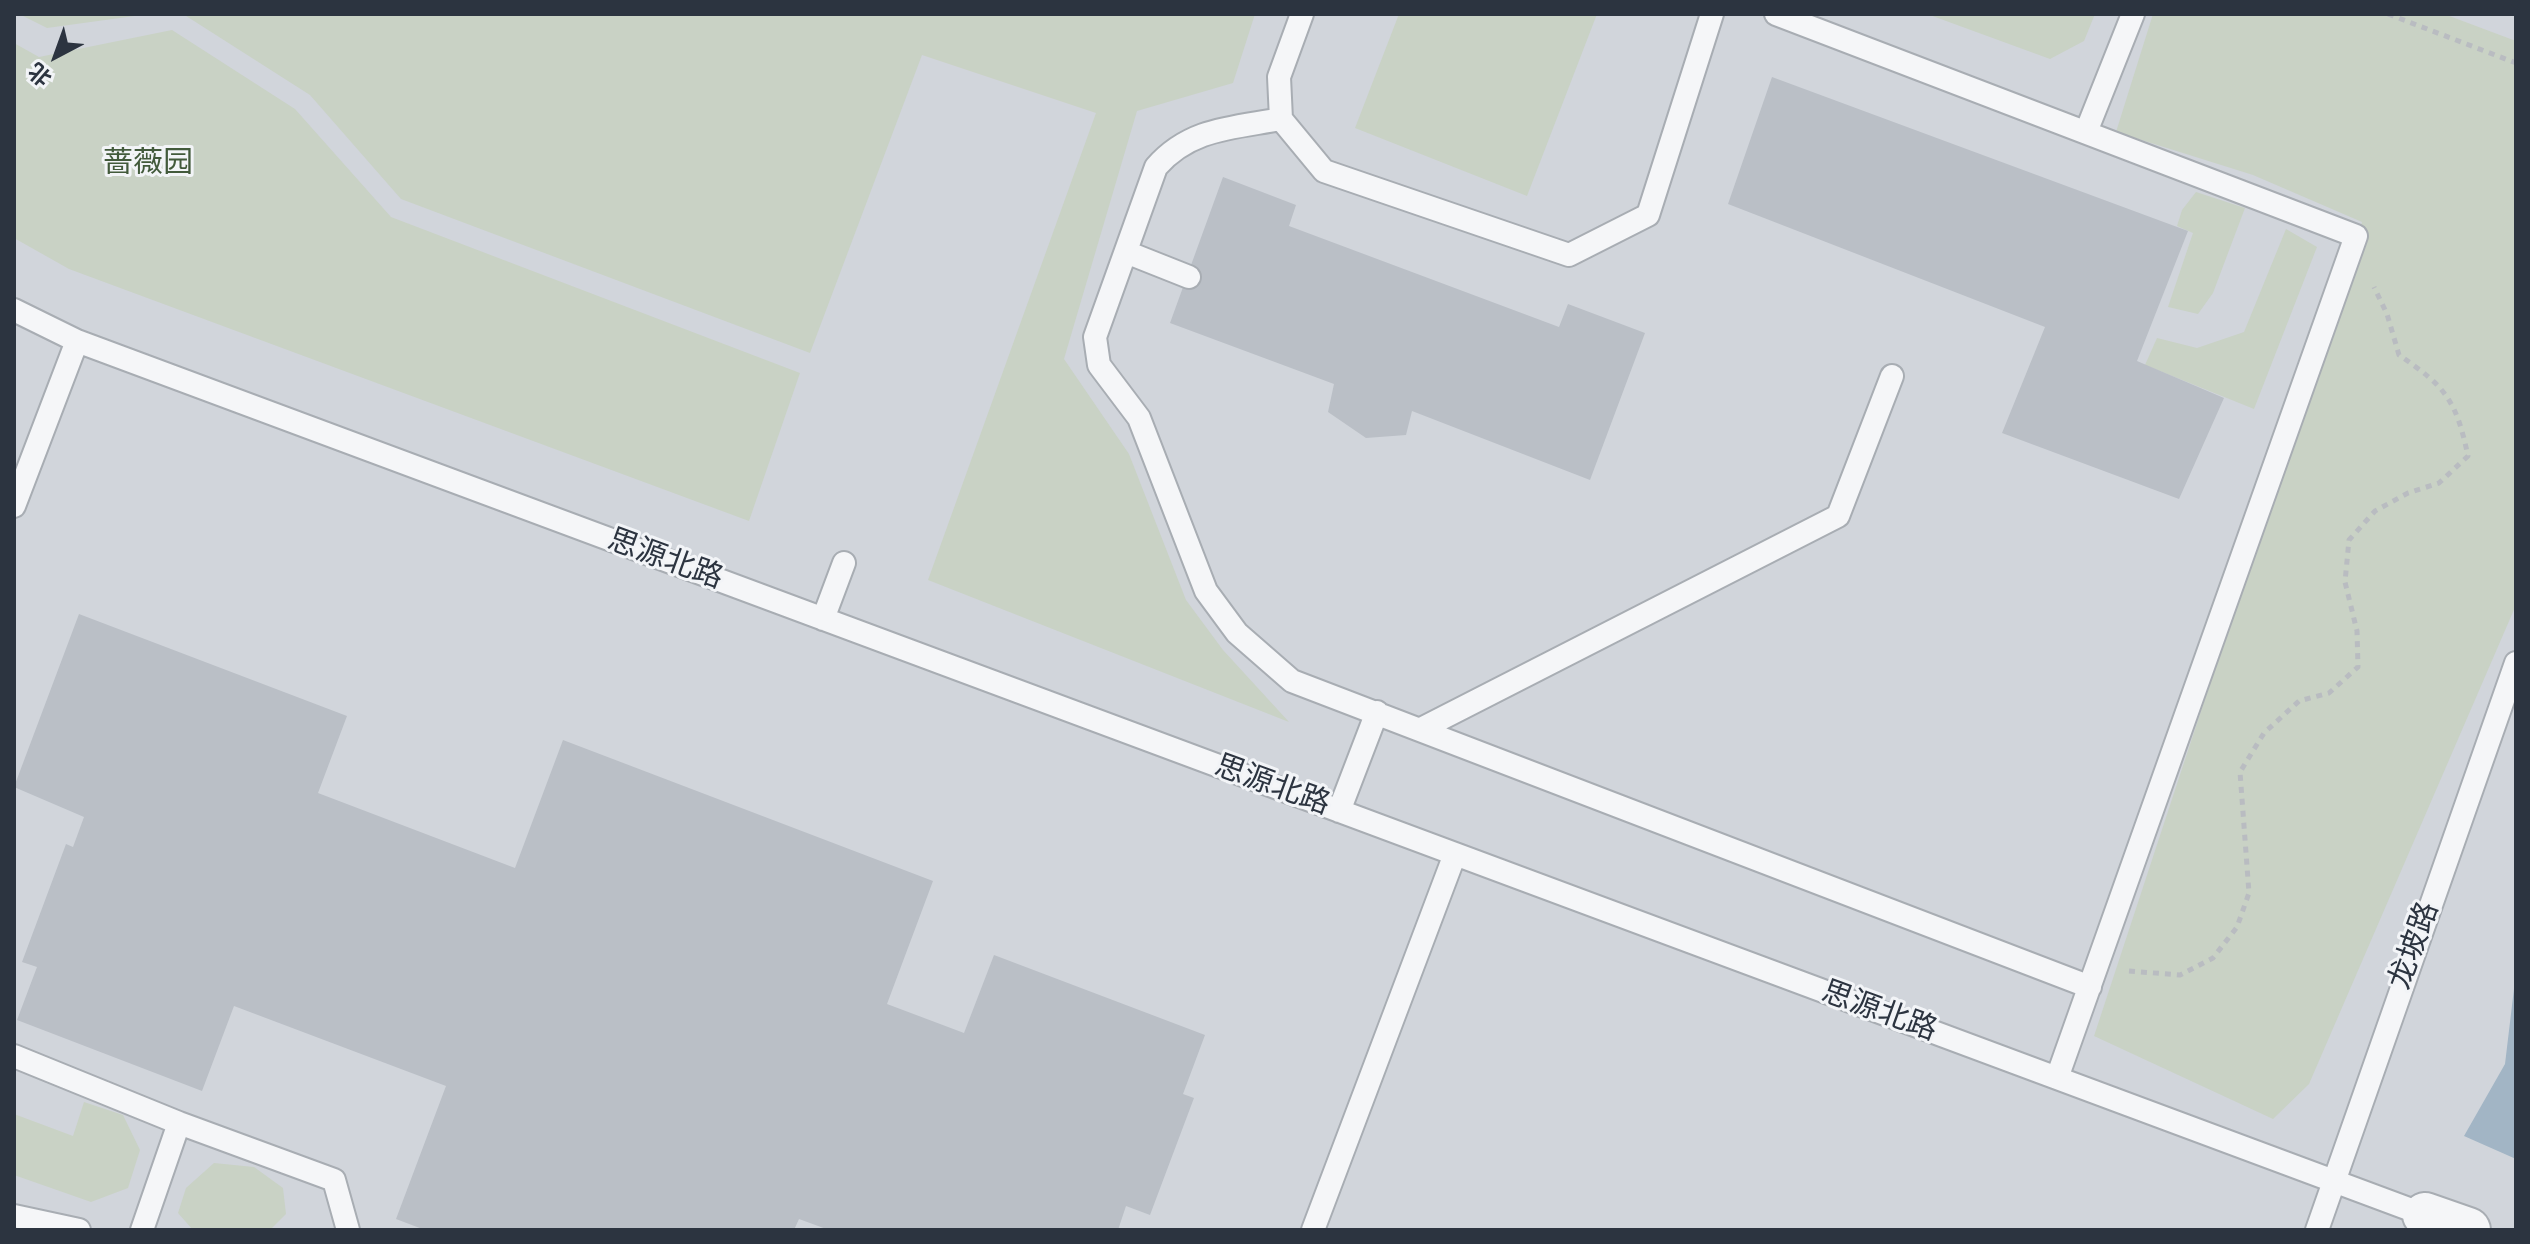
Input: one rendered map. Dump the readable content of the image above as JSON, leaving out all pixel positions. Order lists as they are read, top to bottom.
{
  "streets": {
    "street": ["思源北路"],
    "lane": ["龙坡路"]
  },
  "crossings": [
    ["思源北路", "龙坡路"]
  ],
  "parks": ["蔷薇园"],
  "north": "bottom left"
}
